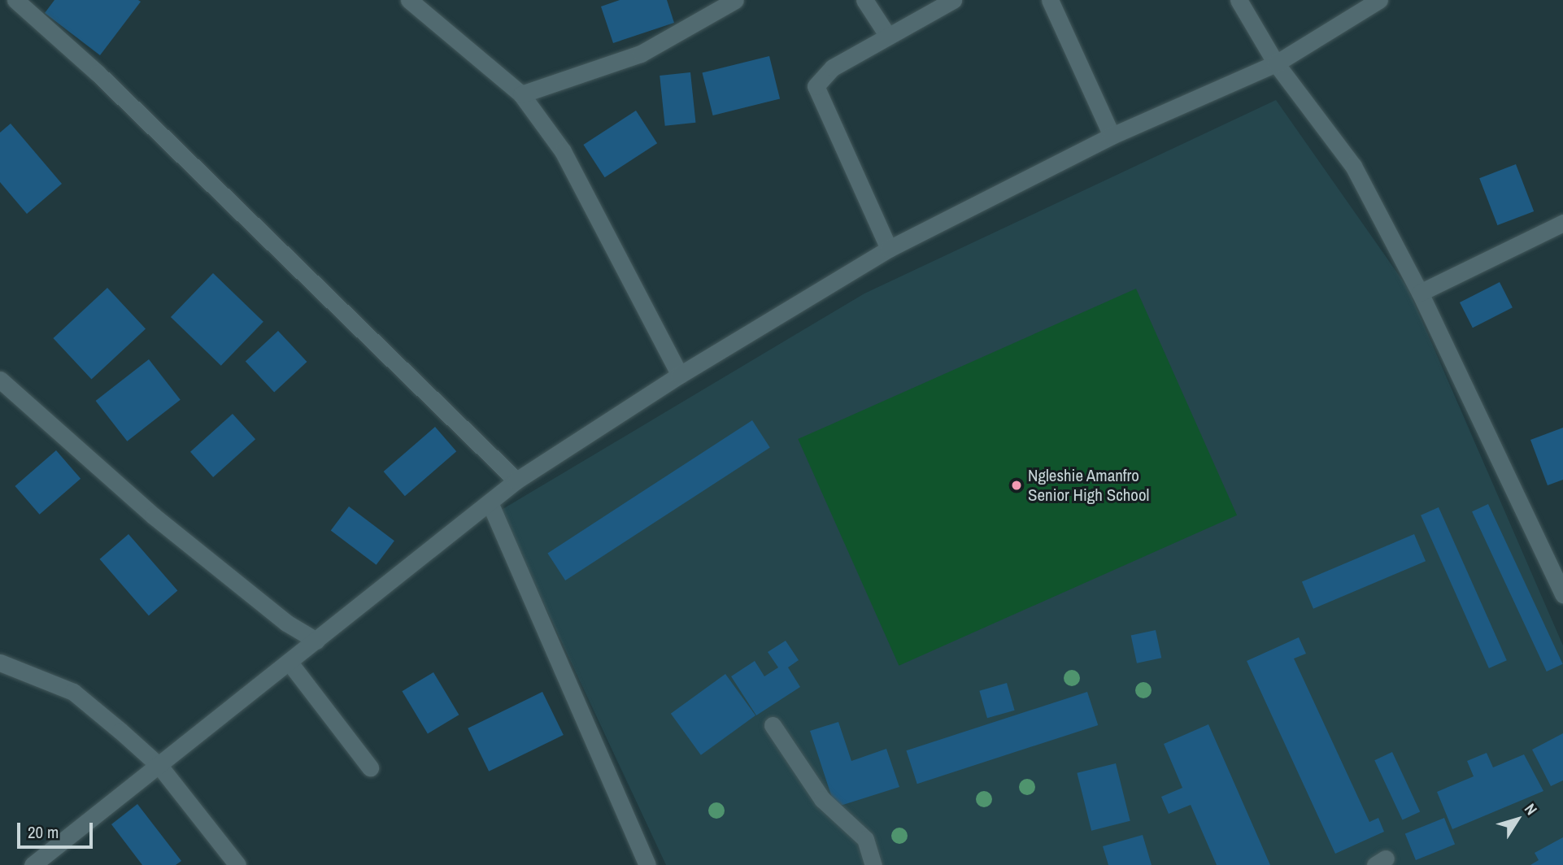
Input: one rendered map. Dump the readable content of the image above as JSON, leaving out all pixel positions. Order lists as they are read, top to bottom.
{
  "places": ["Ngleshie Amanfro Senior High School"],
  "scale_bar": "20 m",
  "north": "top right"
}
